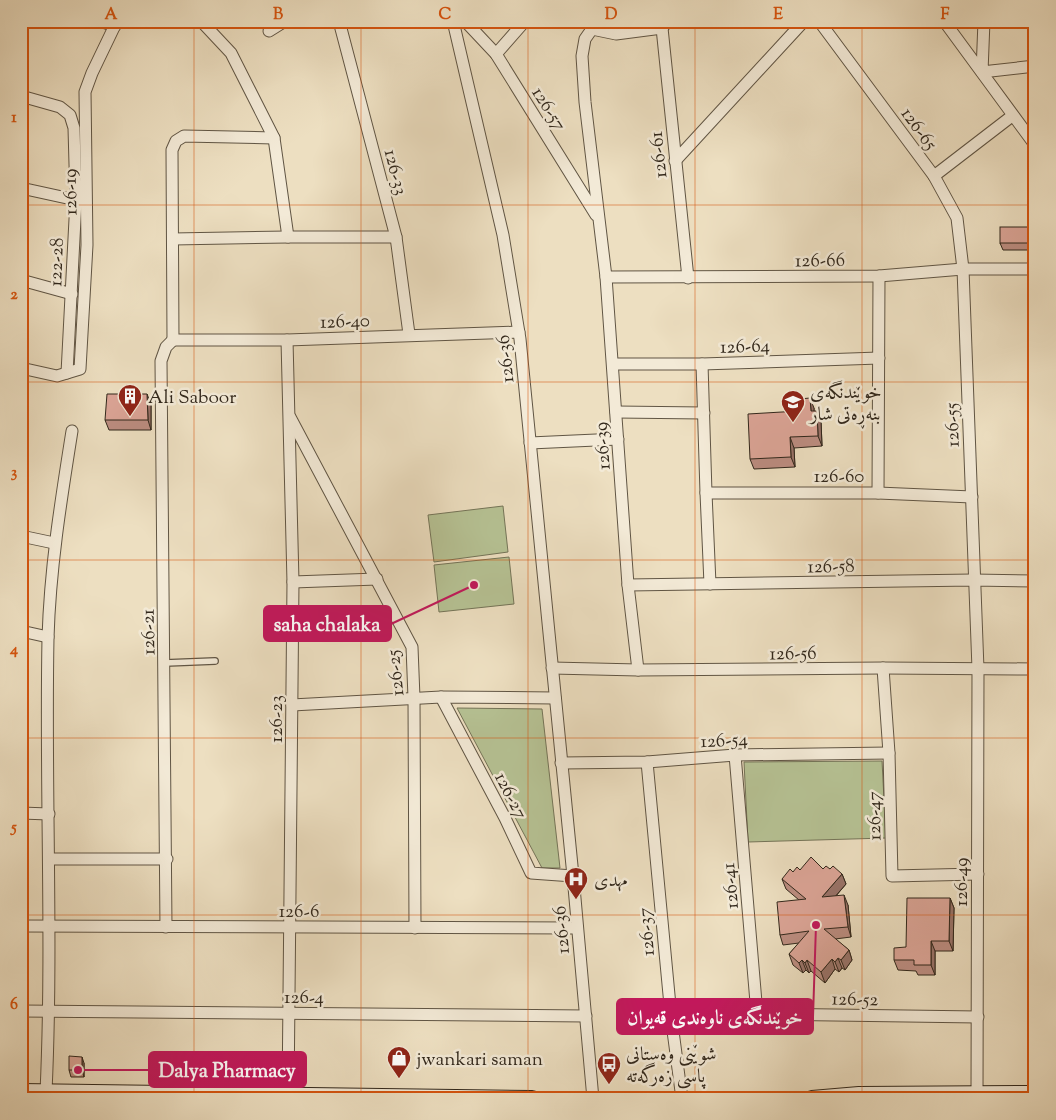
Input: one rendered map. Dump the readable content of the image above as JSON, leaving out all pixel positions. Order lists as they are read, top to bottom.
{
  "streets": {
    "street": [
      "126-57",
      "126-65",
      "126-61",
      "126-33",
      "126-19",
      "126-66",
      "122-28",
      "126-40",
      "126-64",
      "126-36",
      "126-55",
      "126-39",
      "126-60",
      "126-58",
      "126-21",
      "126-56",
      "126-25",
      "126-23",
      "126-54",
      "126-27",
      "126-47",
      "126-49",
      "126-41",
      "126-6",
      "126-37",
      "126-4",
      "126-52"
    ]
  },
  "crossings": [
    ["126-57", "126-39"],
    ["126-65", "126-66"],
    ["126-65", "126-55"],
    ["126-61", "126-66"],
    ["126-33", "126-40"],
    ["126-19", "122-28"],
    ["126-66", "126-55"],
    ["126-66", "126-39"],
    ["126-40", "126-36"],
    ["126-40", "126-21"],
    ["126-40", "126-23"],
    ["126-64", "126-39"],
    ["126-36", "126-56"],
    ["126-36", "126-54"],
    ["126-36", "126-27"],
    ["126-36", "126-6"],
    ["126-36", "126-4"],
    ["126-55", "126-60"],
    ["126-55", "126-58"],
    ["126-55", "126-49"],
    ["126-39", "126-58"],
    ["126-39", "126-56"],
    ["126-58", "126-49"],
    ["126-21", "126-6"],
    ["126-56", "126-47"],
    ["126-56", "126-49"],
    ["126-25", "126-23"],
    ["126-25", "126-6"],
    ["126-23", "126-6"],
    ["126-23", "126-4"],
    ["126-54", "126-47"],
    ["126-54", "126-41"],
    ["126-54", "126-37"],
    ["126-47", "126-49"],
    ["126-49", "126-52"],
    ["126-41", "126-52"],
    ["126-37", "126-52"]
  ],
  "places": {
    "building": ["Ali Saboor"],
    "school or university": ["خوێندنگەی بنەڕەتی شار"],
    "other": ["saha chalaka", "خوێندنگەی ناوەندی قەیوان", "Dalya Pharmacy"],
    "hospital": ["مهدی"],
    "shop": ["jwankari saman"],
    "bus stop": ["شوێنی وەستانی پاسی زەرگەتە"]
  },
  "grid": {
    "columns": [
      "A",
      "B",
      "C",
      "D",
      "E",
      "F"
    ],
    "rows": [
      "1",
      "2",
      "3",
      "4",
      "5",
      "6"
    ]
  }
}
